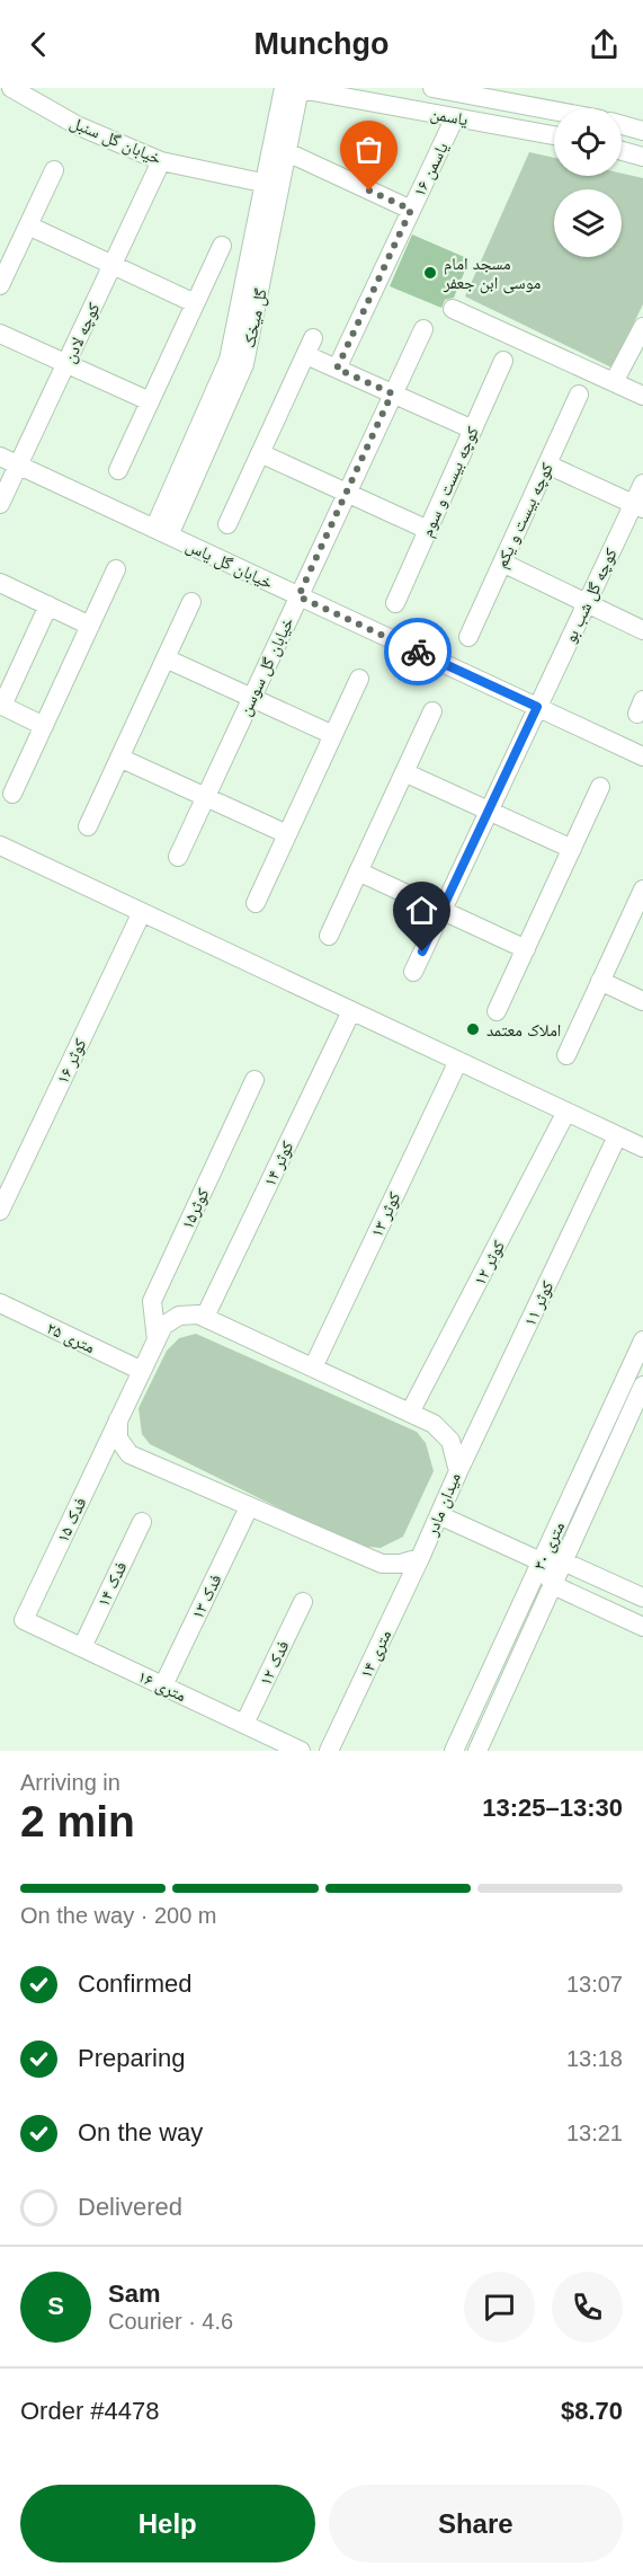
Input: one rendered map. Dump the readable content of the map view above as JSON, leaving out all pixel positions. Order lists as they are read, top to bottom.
{
  "streets": {
    "street": [
      "یاسمن",
      "خیابان گل سنبل",
      "یاسمن ۱۶",
      "گل میخک",
      "کوچه لادن",
      "کوچه بیست و سوم",
      "کوچه بیست و یکم",
      "خیابان گل یاس",
      "کوچه گل شب بو",
      "خیابان گل سوسن",
      "کوثر ۱۶",
      "کوثر ۱۴",
      "کوثر۱۵",
      "کوثر ۱۳",
      "کوثر ۱۲",
      "کوثر ۱۱",
      "۲۵ متری",
      "میدان مادر",
      "فدک ۱۵",
      "۳۰ متری",
      "فدک ۱۴",
      "فدک ۱۳",
      "۱۴ متری",
      "فدک ۱۲",
      "۱۶ متری"
    ]
  },
  "crossings": [
    ["یاسمن", "یاسمن ۱۶"],
    ["یاسمن", "گل میخک"],
    ["خیابان گل سنبل", "گل میخک"],
    ["خیابان گل سنبل", "کوچه لادن"],
    ["گل میخک", "خیابان گل یاس"],
    ["کوچه لادن", "خیابان گل یاس"],
    ["خیابان گل یاس", "کوچه گل شب بو"],
    ["خیابان گل یاس", "خیابان گل سوسن"],
    ["کوثر ۱۴", "میدان مادر"],
    ["کوثر ۱۳", "میدان مادر"],
    ["کوثر ۱۲", "میدان مادر"],
    ["کوثر ۱۱", "میدان مادر"],
    ["میدان مادر", "فدک ۱۵"],
    ["میدان مادر", "فدک ۱۳"],
    ["میدان مادر", "۱۴ متری"],
    ["فدک ۱۵", "۱۶ متری"],
    ["فدک ۱۴", "۱۶ متری"],
    ["فدک ۱۳", "۱۶ متری"],
    ["فدک ۱۲", "۱۶ متری"]
  ],
  "places": ["مسجد امام موسی ابن جعفر", "املاک معتمد"],
  "page": {
    "header": "Munchgo",
    "heading": ["2 min", "Arriving in", "13:25–13:30"],
    "panel": [
      "Sam",
      "Courier · 4.6",
      "Order #4478",
      "$8.70"
    ],
    "bar": "On the way · 200 m",
    "list": [
      ["Confirmed", "13:07"],
      ["Preparing", "13:18"],
      ["On the way", "13:21"],
      "Delivered"
    ],
    "round": "S",
    "buttons": ["Help", "Share"]
  }
}
